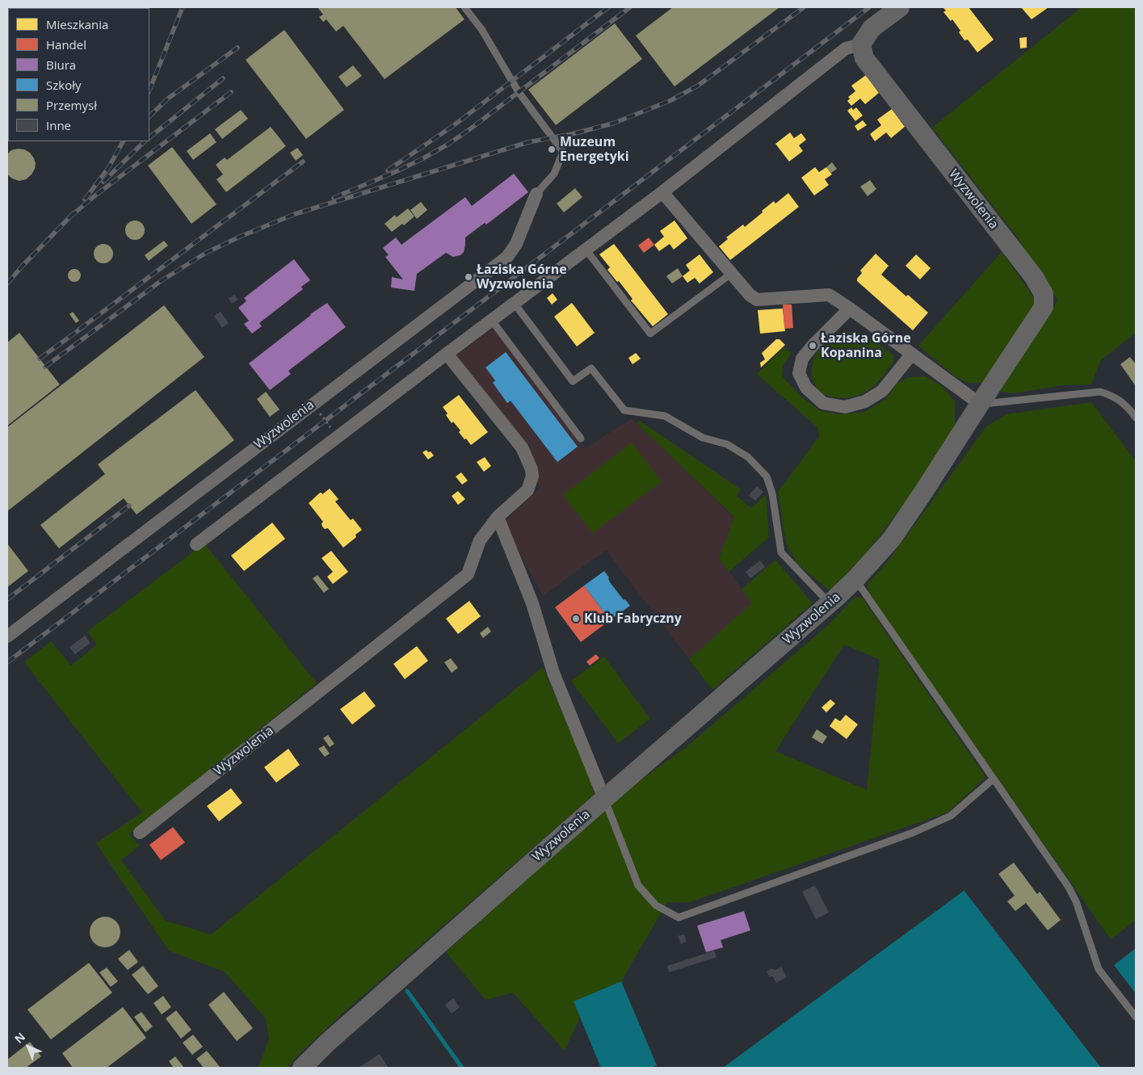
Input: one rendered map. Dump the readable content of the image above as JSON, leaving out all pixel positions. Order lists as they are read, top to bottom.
{
  "streets": {
    "street": ["Wyzwolenia"]
  },
  "places": [
    "Muzeum Energetyki",
    "Łaziska Górne Wyzwolenia",
    "Łaziska Górne Kopanina",
    "Klub Fabryczny"
  ],
  "legend": [
    "Mieszkania",
    "Handel",
    "Biura",
    "Szkoły",
    "Przemysł",
    "Inne"
  ],
  "north": "top left"
}
